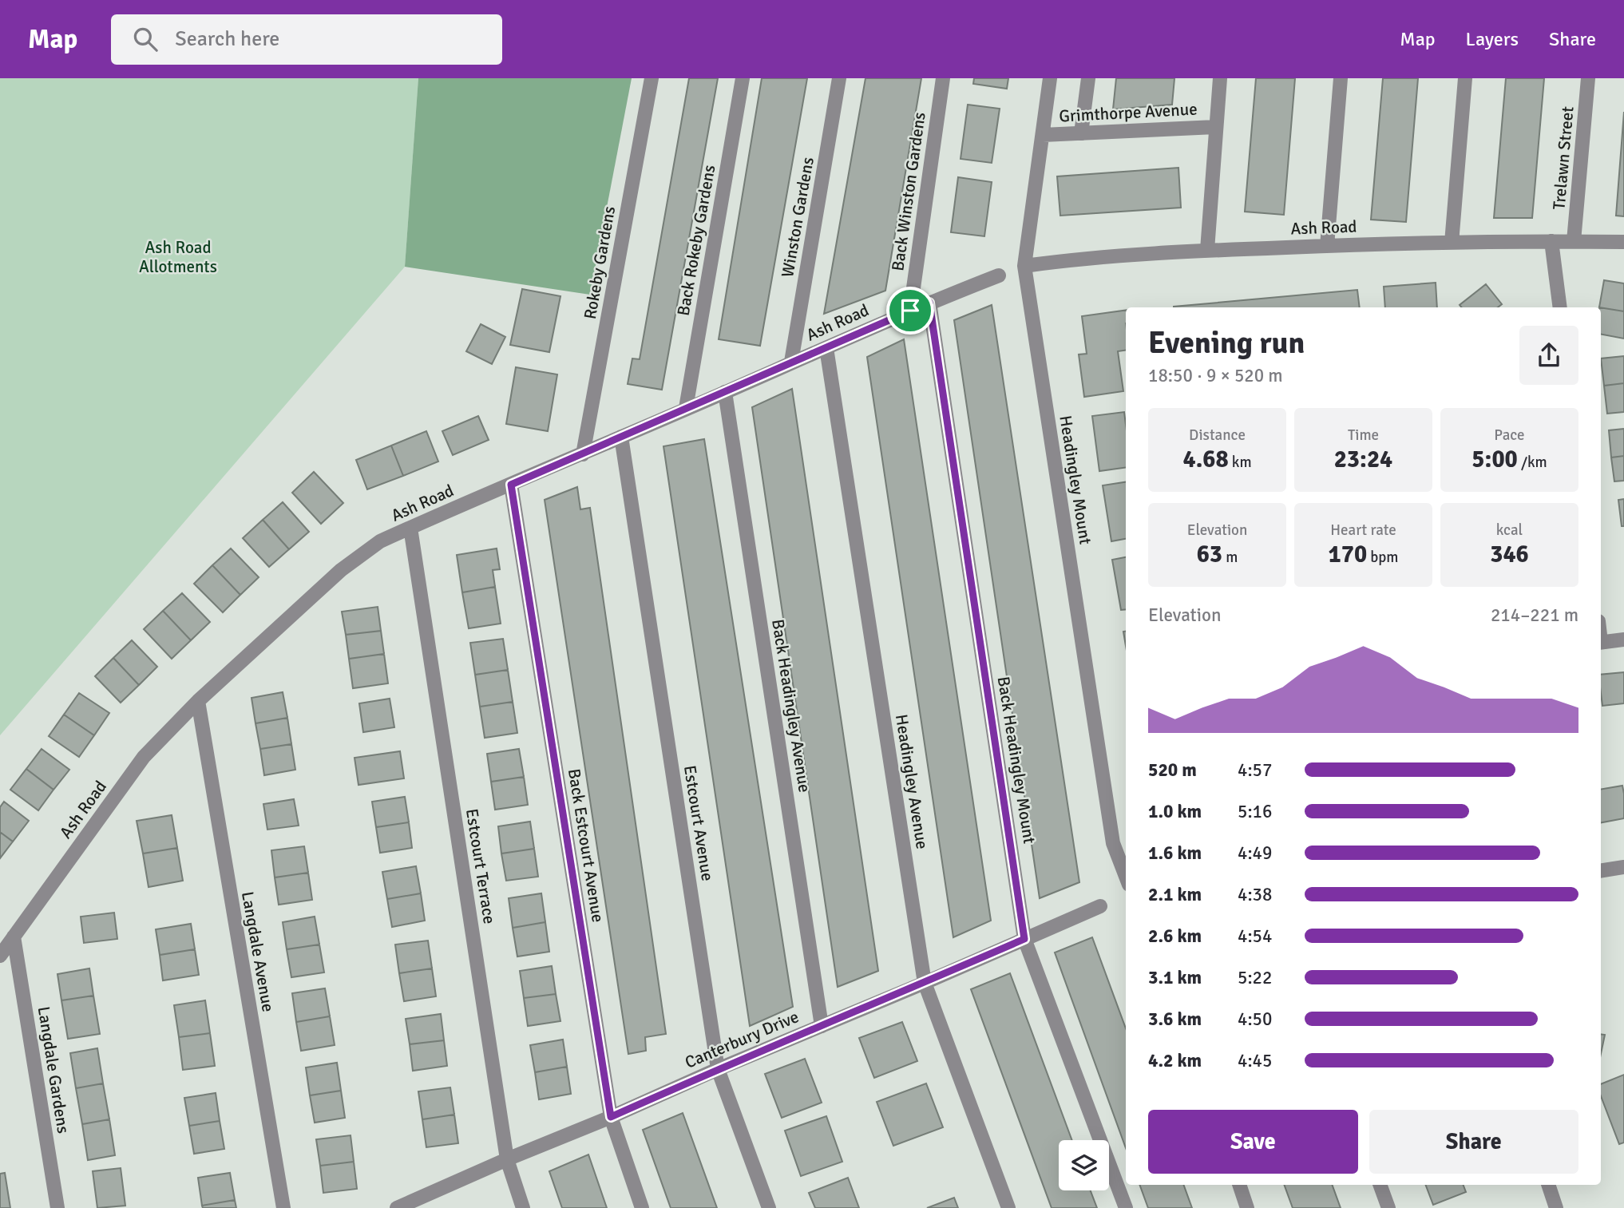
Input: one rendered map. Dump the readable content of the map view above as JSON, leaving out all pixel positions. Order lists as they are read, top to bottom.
{
  "streets": {
    "street": [
      "Grimthorpe Avenue",
      "Trelawn Street",
      "Back Winston Gardens",
      "Winston Gardens",
      "Ash Road",
      "Back Rokeby Gardens",
      "Rokeby Gardens",
      "Headingley Mount",
      "Back Headingley Avenue",
      "Back Headingley Mount",
      "Headingley Avenue",
      "Estcourt Avenue",
      "Back Estcourt Avenue",
      "Estcourt Terrace",
      "Langdale Avenue",
      "Canterbury Drive",
      "Langdale Gardens"
    ]
  },
  "crossings": [
    ["Grimthorpe Avenue", "Headingley Mount"],
    ["Trelawn Street", "Ash Road"],
    ["Back Winston Gardens", "Ash Road"],
    ["Winston Gardens", "Ash Road"],
    ["Ash Road", "Back Rokeby Gardens"],
    ["Ash Road", "Rokeby Gardens"],
    ["Ash Road", "Headingley Mount"],
    ["Ash Road", "Back Headingley Avenue"],
    ["Ash Road", "Back Headingley Mount"],
    ["Ash Road", "Headingley Avenue"],
    ["Ash Road", "Estcourt Avenue"],
    ["Ash Road", "Back Estcourt Avenue"],
    ["Ash Road", "Estcourt Terrace"],
    ["Ash Road", "Langdale Avenue"],
    ["Ash Road", "Langdale Gardens"],
    ["Back Headingley Avenue", "Canterbury Drive"],
    ["Back Headingley Mount", "Canterbury Drive"],
    ["Headingley Avenue", "Canterbury Drive"],
    ["Estcourt Avenue", "Canterbury Drive"],
    ["Back Estcourt Avenue", "Canterbury Drive"],
    ["Estcourt Terrace", "Canterbury Drive"]
  ],
  "parks": ["Ash Road Allotments"],
  "page": {
    "header": "Map",
    "search": "Search here",
    "nav": ["Map", "Layers", "Share"],
    "heading": ["Evening run", "18:50 · 9 × 520 m"],
    "stats": [
      ["Distance", "4.68 km"],
      ["Time", "23:24"],
      ["Pace", "5:00 /km"],
      ["Elevation", "63 m"],
      ["Heart rate", "170 bpm"],
      ["kcal", "346"]
    ],
    "chart": ["Elevation", "214–221 m"],
    "list": [
      {
        "name": "520 m",
        "note": "4:57"
      },
      {
        "name": "1.0 km",
        "note": "5:16"
      },
      {
        "name": "1.6 km",
        "note": "4:49"
      },
      {
        "name": "2.1 km",
        "note": "4:38"
      },
      {
        "name": "2.6 km",
        "note": "4:54"
      },
      {
        "name": "3.1 km",
        "note": "5:22"
      },
      {
        "name": "3.6 km",
        "note": "4:50"
      },
      {
        "name": "4.2 km",
        "note": "4:45"
      }
    ],
    "buttons": ["Save", "Share"]
  }
}
